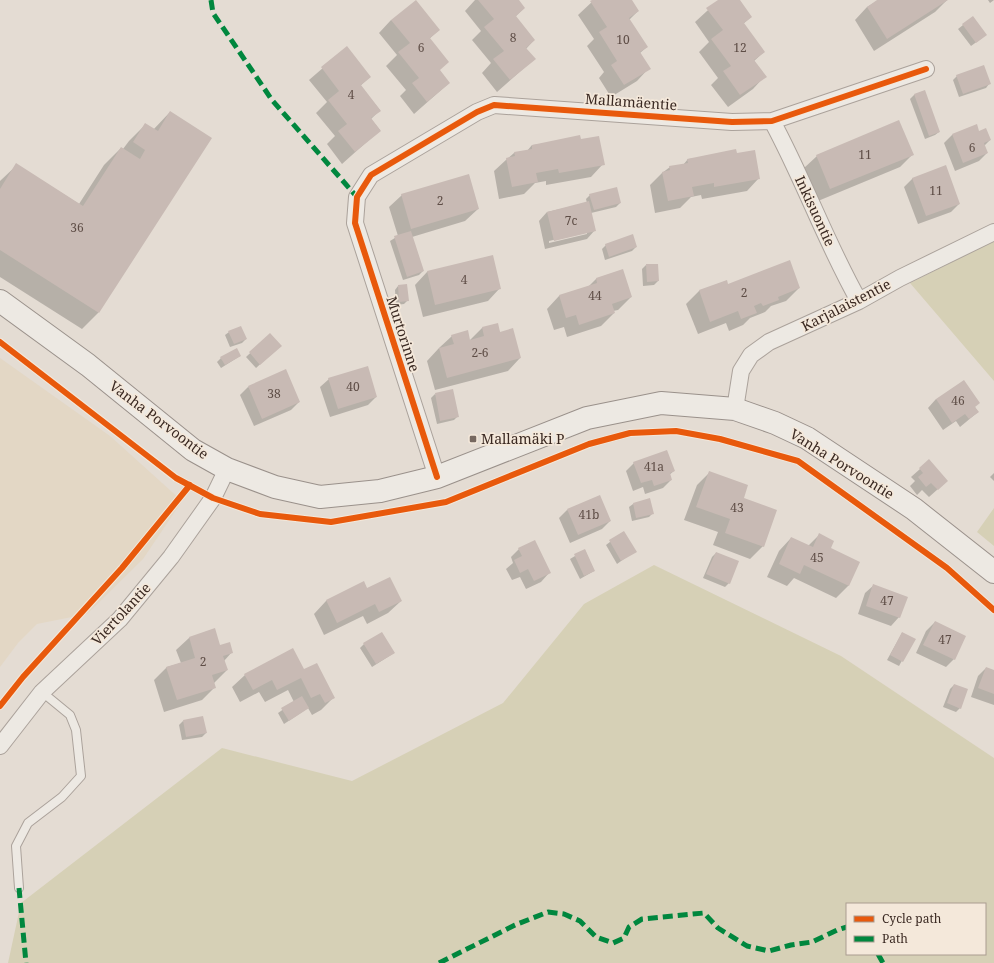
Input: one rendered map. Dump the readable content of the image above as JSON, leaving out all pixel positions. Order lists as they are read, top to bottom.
{
  "streets": {
    "main road": ["Vanha Porvoontie"],
    "street": [
      "Mallamäentie",
      "Inkisuontie",
      "Karjalaistentie",
      "Murtorinne",
      "Viertolantie"
    ]
  },
  "crossings": [
    ["Mallamäentie", "Inkisuontie"],
    ["Mallamäentie", "Murtorinne"],
    ["Inkisuontie", "Karjalaistentie"],
    ["Karjalaistentie", "Vanha Porvoontie"],
    ["Murtorinne", "Vanha Porvoontie"],
    ["Vanha Porvoontie", "Viertolantie"]
  ],
  "places": {
    "transit": ["Mallamäki P"]
  },
  "house_numbers": [
    "8",
    "10",
    "6",
    "12",
    "4",
    "6",
    "11",
    "11",
    "2",
    "7c",
    "36",
    "4",
    "2",
    "44",
    "2-6",
    "40",
    "38",
    "46",
    "41a",
    "43",
    "41b",
    "45",
    "47",
    "47",
    "2"
  ],
  "legend": ["Cycle path", "Path"]
}
